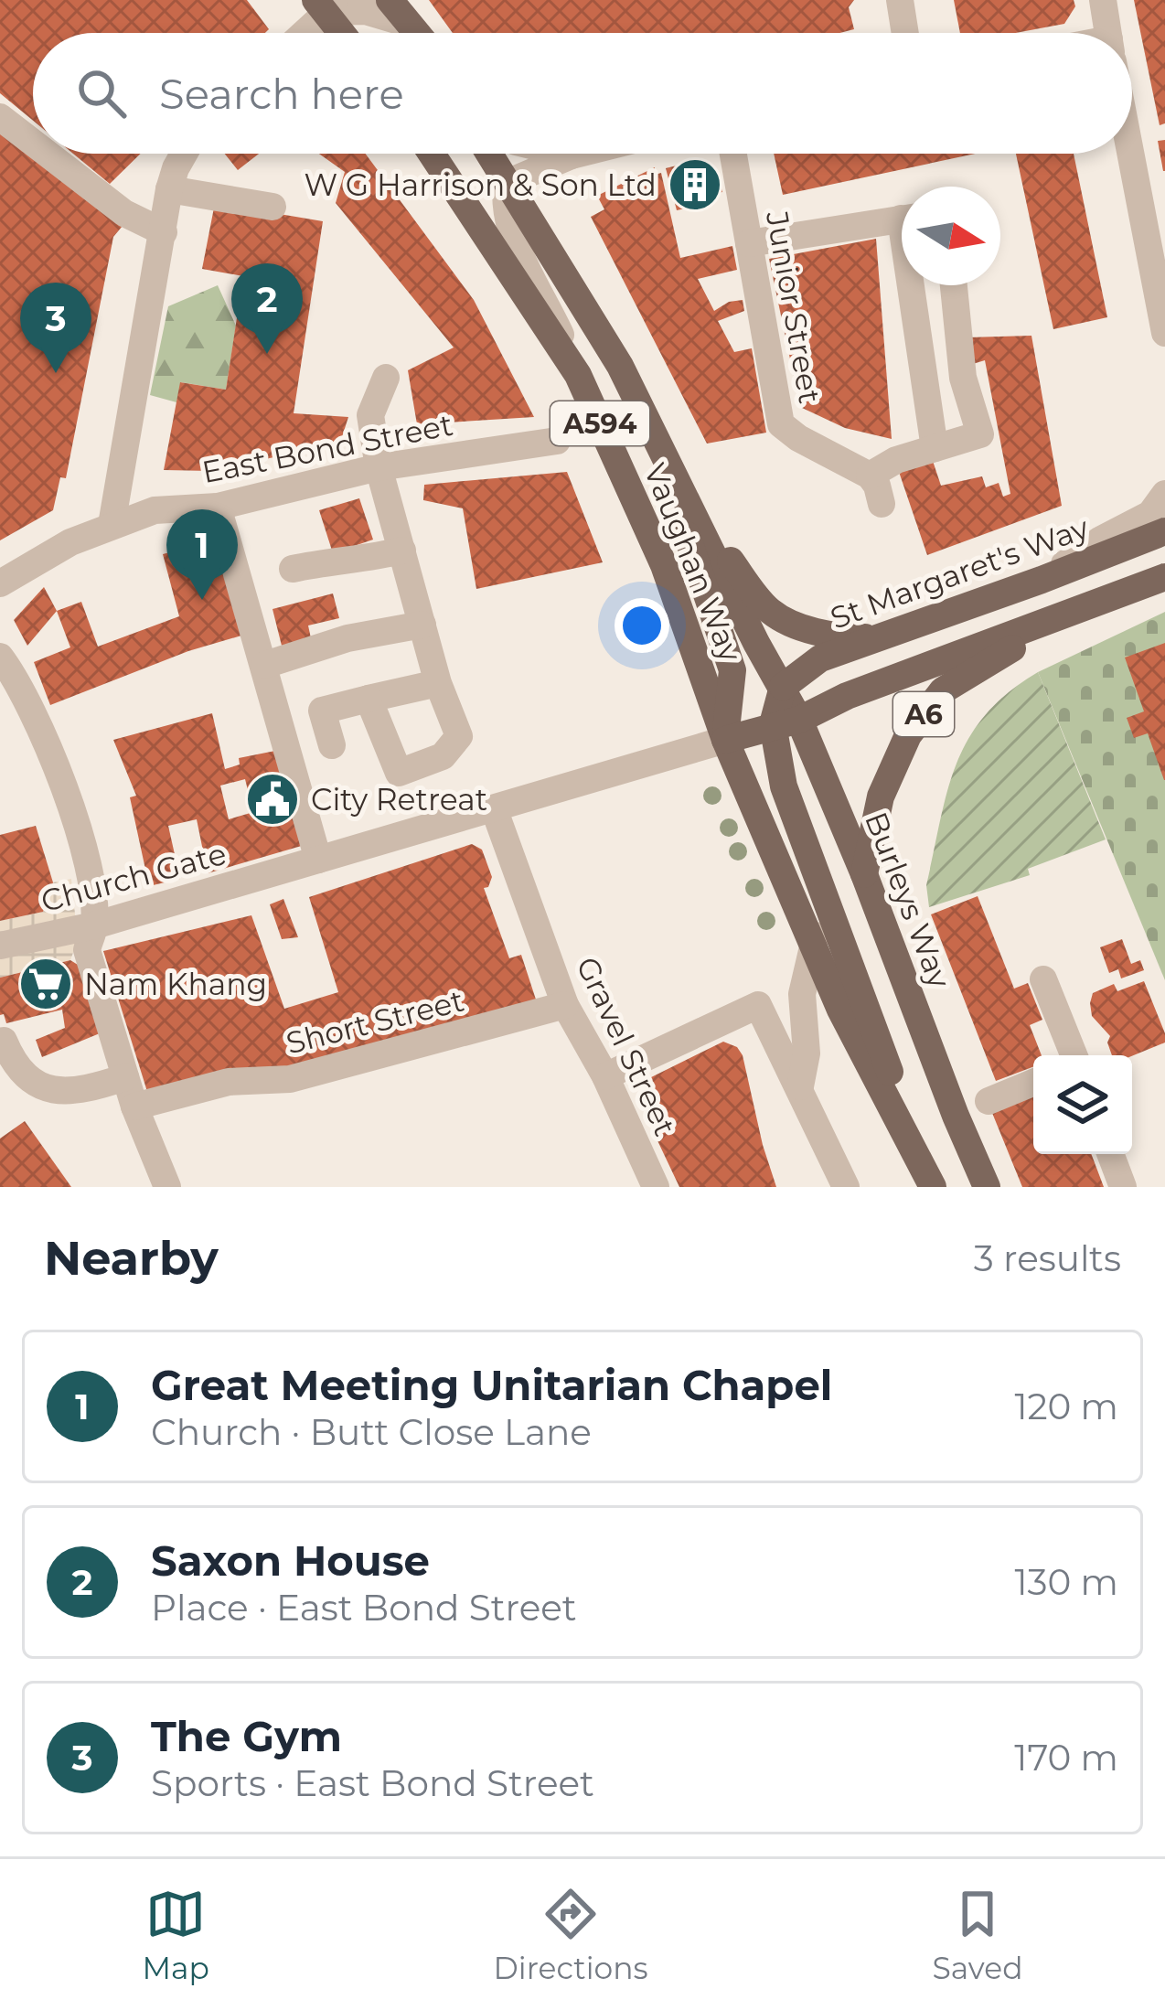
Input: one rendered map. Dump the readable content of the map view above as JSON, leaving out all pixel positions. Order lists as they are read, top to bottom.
{
  "streets": {
    "main road": [
      "A594",
      "Vaughan Way",
      "St Margaret's Way",
      "A6",
      "Burleys Way"
    ],
    "street": [
      "Junior Street",
      "East Bond Street",
      "Church Gate",
      "Short Street",
      "Gravel Street"
    ]
  },
  "crossings": [
    ["A594", "Vaughan Way"],
    ["A594", "A6"],
    ["A594", "Church Gate"],
    ["A594", "Burleys Way"],
    ["Vaughan Way", "Church Gate"],
    ["Vaughan Way", "Burleys Way"],
    ["St Margaret's Way", "Burleys Way"],
    ["A6", "Burleys Way"],
    ["Church Gate", "Gravel Street"],
    ["Short Street", "Gravel Street"]
  ],
  "places": {
    "building": ["W G Harrison & Son Ltd"],
    "public building": ["City Retreat"],
    "supermarket": ["Nam Khang"]
  },
  "north": "right",
  "page": {
    "search": "Search here",
    "pins": ["2", "3", "1"],
    "heading": ["Nearby", "3 results"],
    "list": [
      {
        "mark": "1",
        "name": "Great Meeting Unitarian Chapel",
        "note": "Church · Butt Close Lane",
        "value": "120 m"
      },
      {
        "mark": "2",
        "name": "Saxon House",
        "note": "Place · East Bond Street",
        "value": "130 m"
      },
      {
        "mark": "3",
        "name": "The Gym",
        "note": "Sports · East Bond Street",
        "value": "170 m"
      }
    ],
    "nav": ["Map", "Directions", "Saved"]
  }
}
